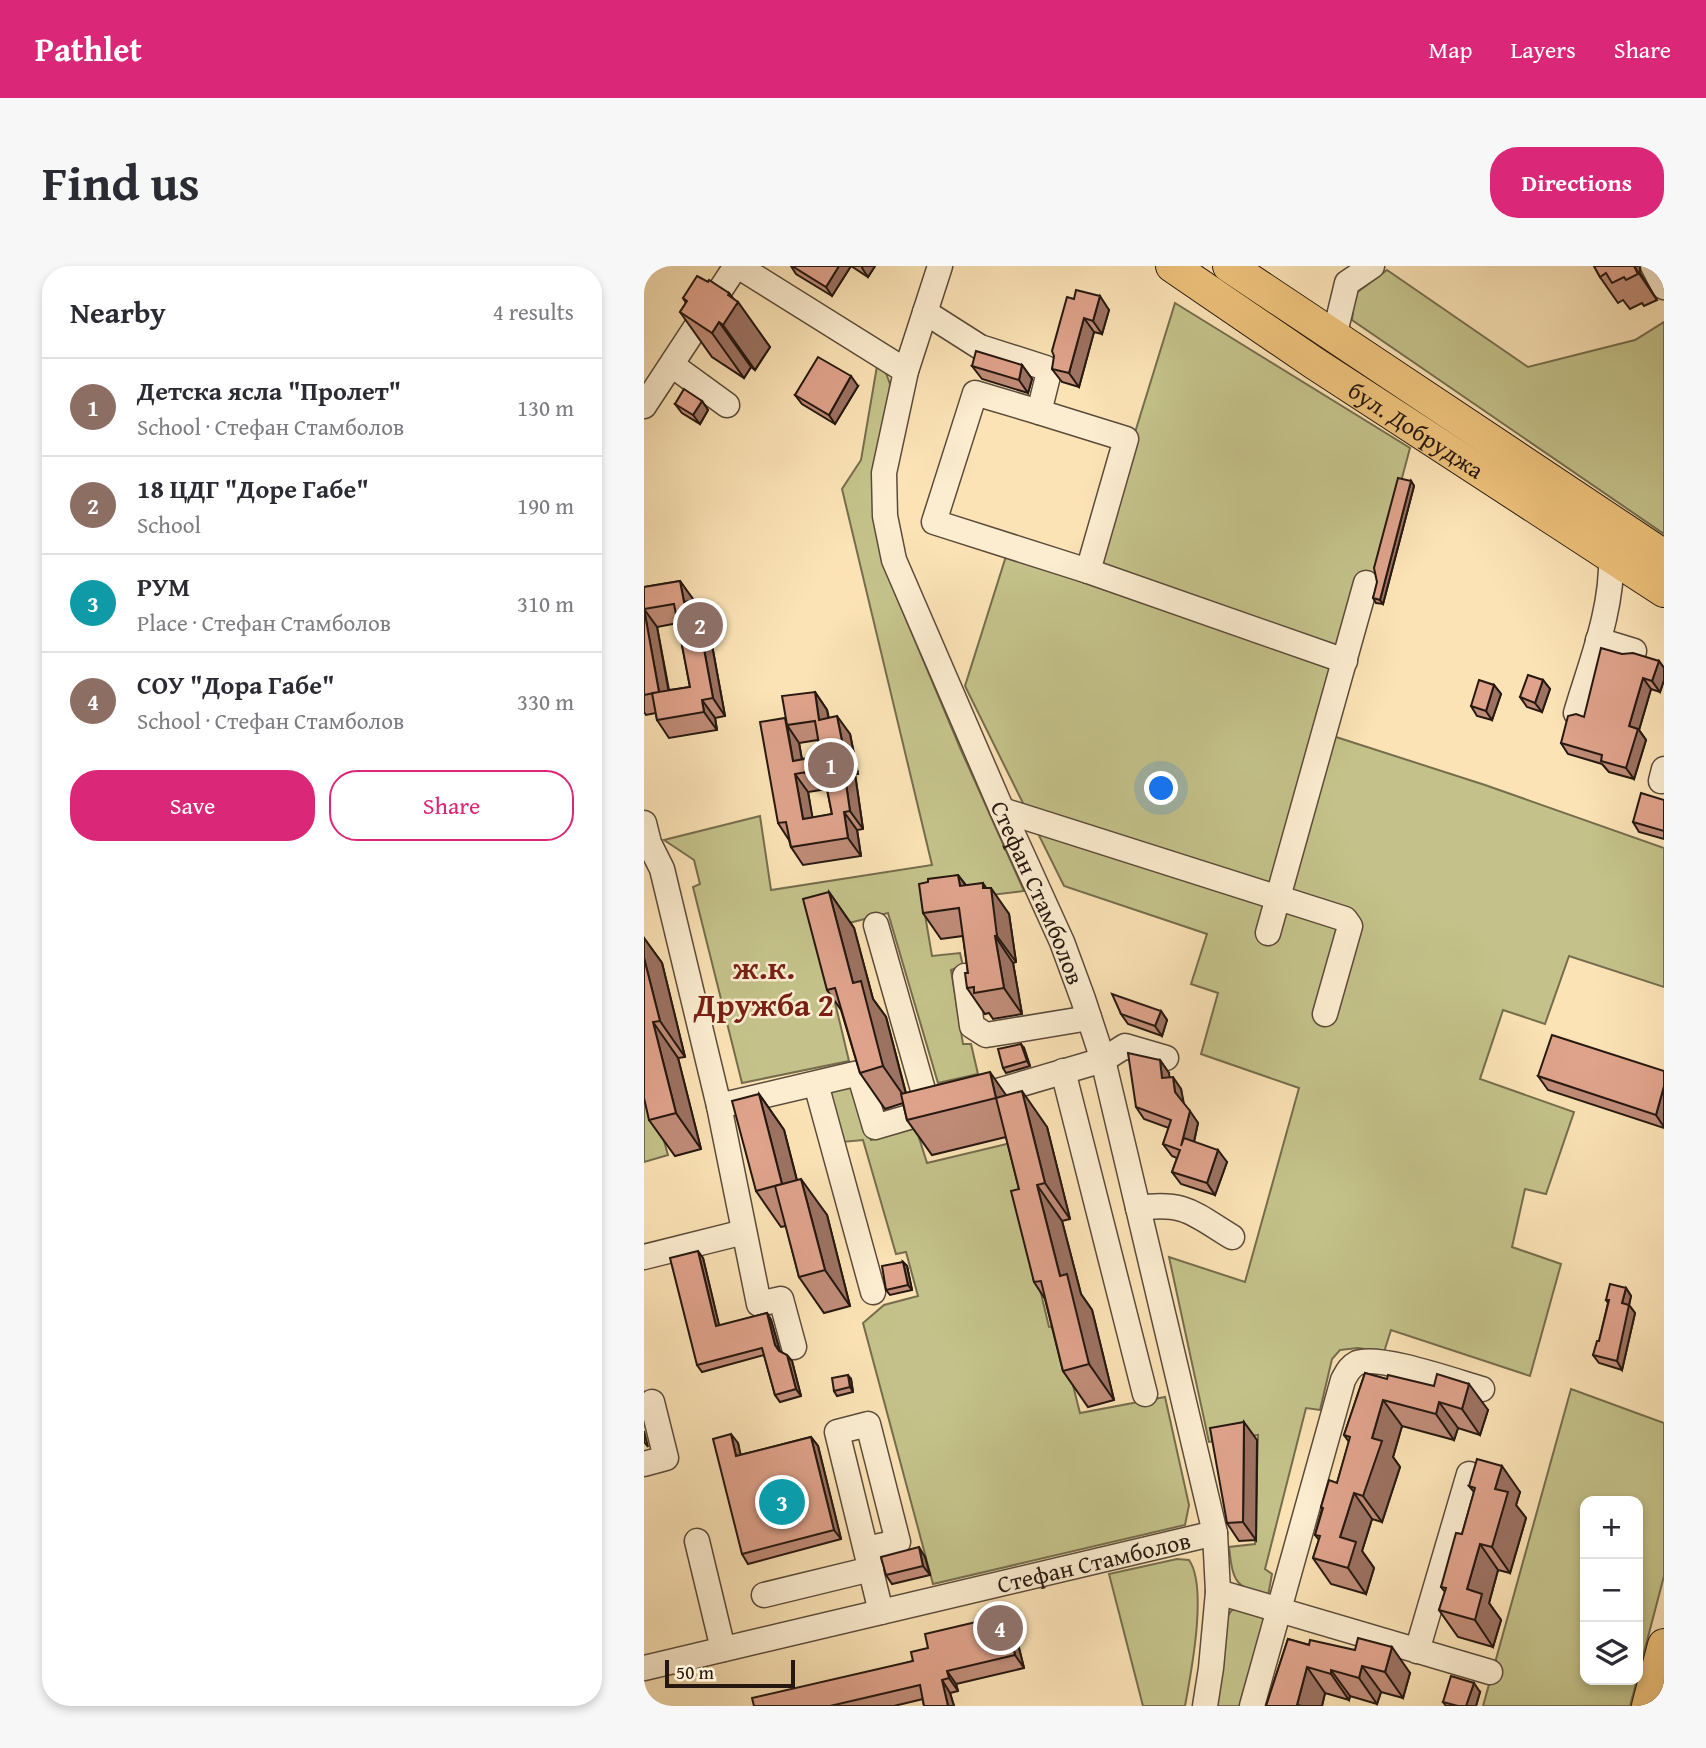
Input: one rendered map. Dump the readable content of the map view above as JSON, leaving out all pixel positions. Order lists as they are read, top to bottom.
{
  "streets": {
    "main road": ["бул. Добруджа"],
    "street": ["Стефан Стамболов"]
  },
  "districts": ["ж.к. Дружба 2"],
  "scale_bar": "50 m",
  "page": {
    "header": "Pathlet",
    "nav": ["Map", "Layers", "Share"],
    "title": "Find us",
    "buttons": [
      "Directions",
      ["Save", "Share"]
    ],
    "heading": ["Nearby", "4 results"],
    "list": [
      {
        "mark": "1",
        "name": "Детска ясла \"Пролет\"",
        "note": "School · Стефан Стамболов",
        "value": "130 m"
      },
      {
        "mark": "2",
        "name": "18 ЦДГ \"Доре Габе\"",
        "note": "School",
        "value": "190 m"
      },
      {
        "mark": "3",
        "name": "РУМ",
        "note": "Place · Стефан Стамболов",
        "value": "310 m"
      },
      {
        "mark": "4",
        "name": "СОУ \"Дора Габе\"",
        "note": "School · Стефан Стамболов",
        "value": "330 m"
      }
    ],
    "pins": [
      "2",
      "1",
      "3",
      "4"
    ],
    "map_buttons": ["+", "−"],
    "scale": "50 m"
  }
}
